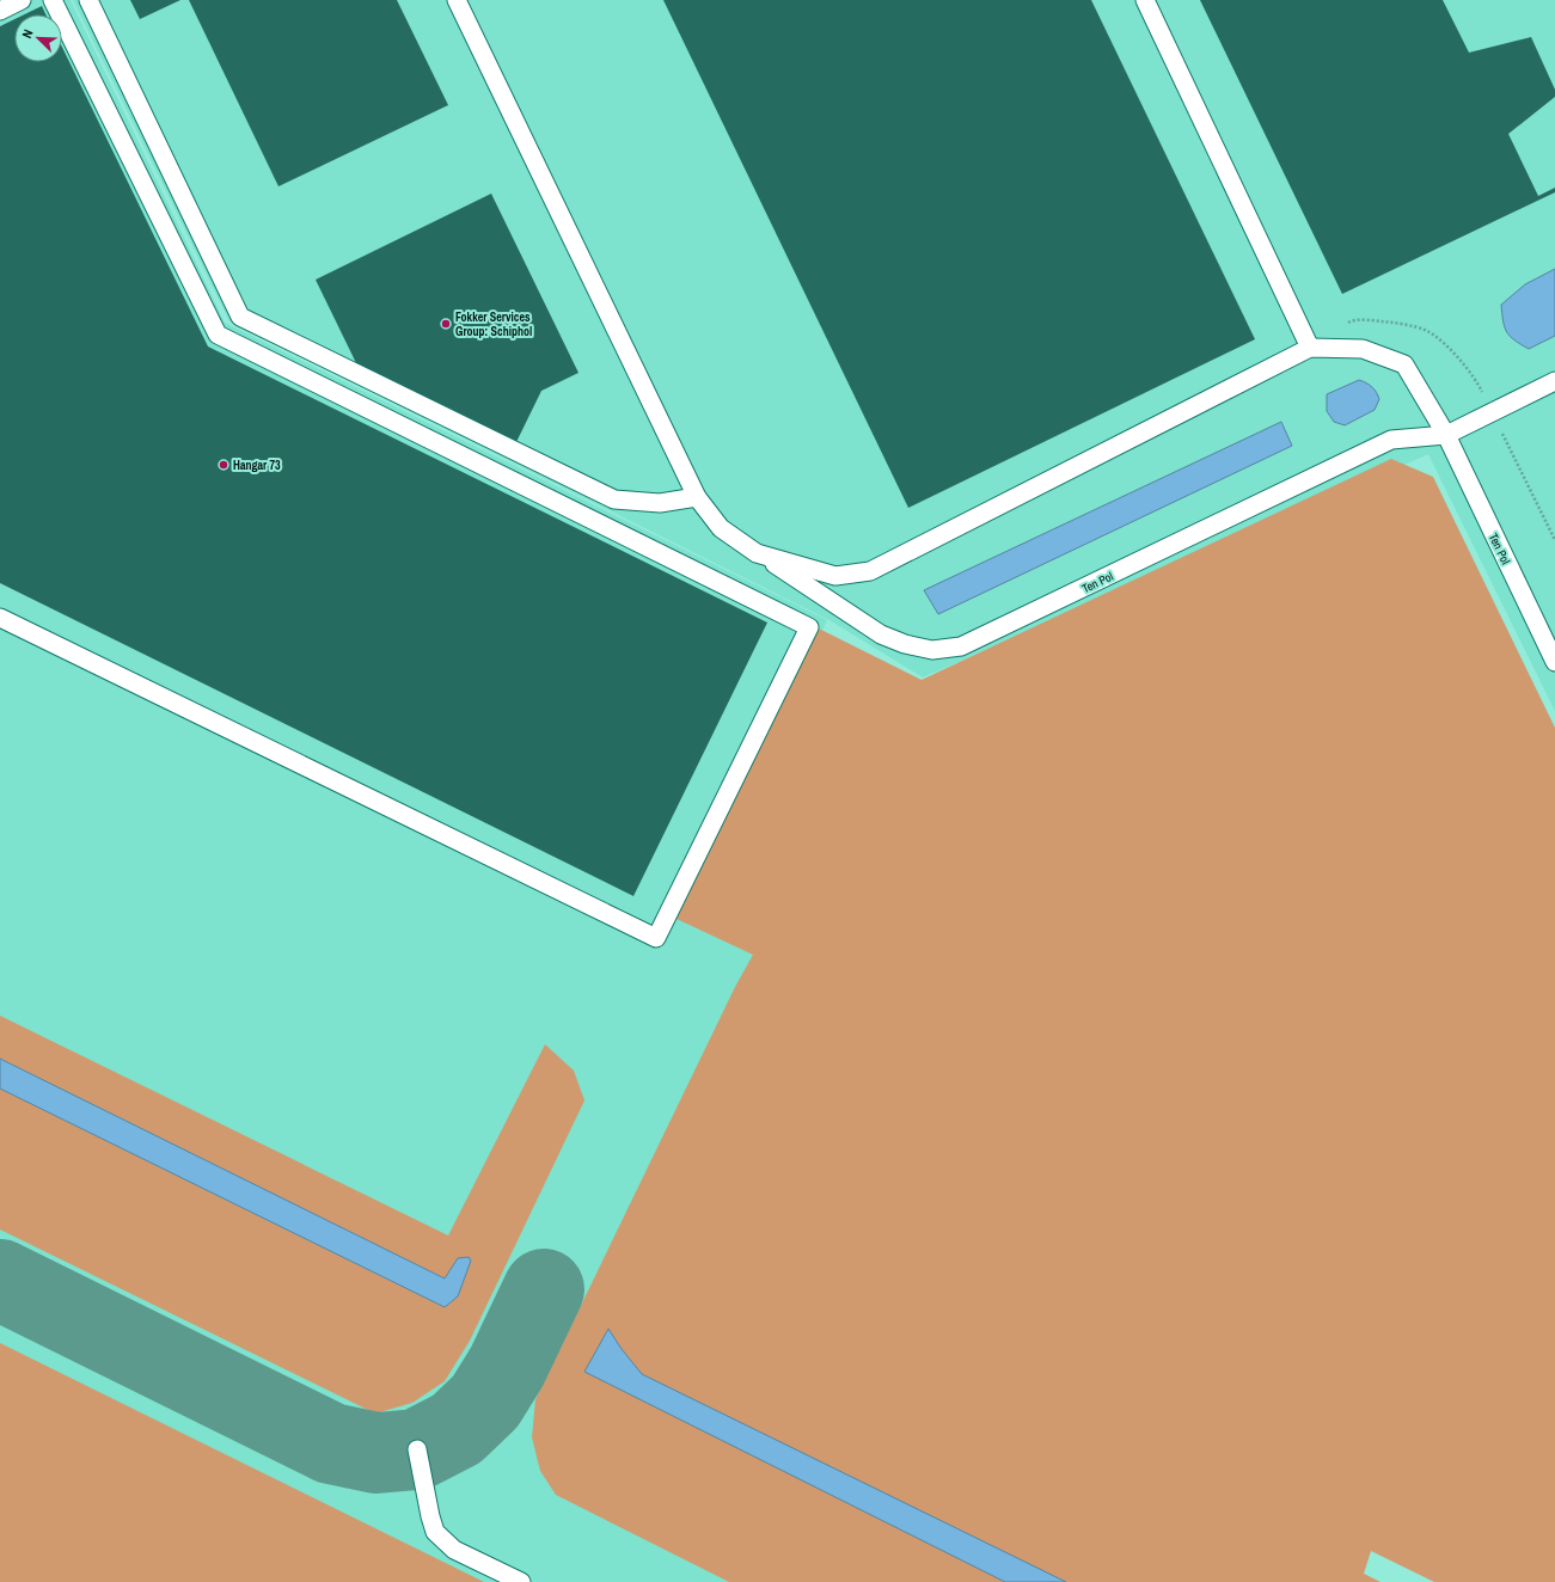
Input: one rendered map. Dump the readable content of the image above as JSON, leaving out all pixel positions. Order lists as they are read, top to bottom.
{
  "streets": {
    "lane": ["Ten Pol"]
  },
  "places": ["Fokker Services Group: Schiphol", "Hangar 73"],
  "north": "top left"
}
